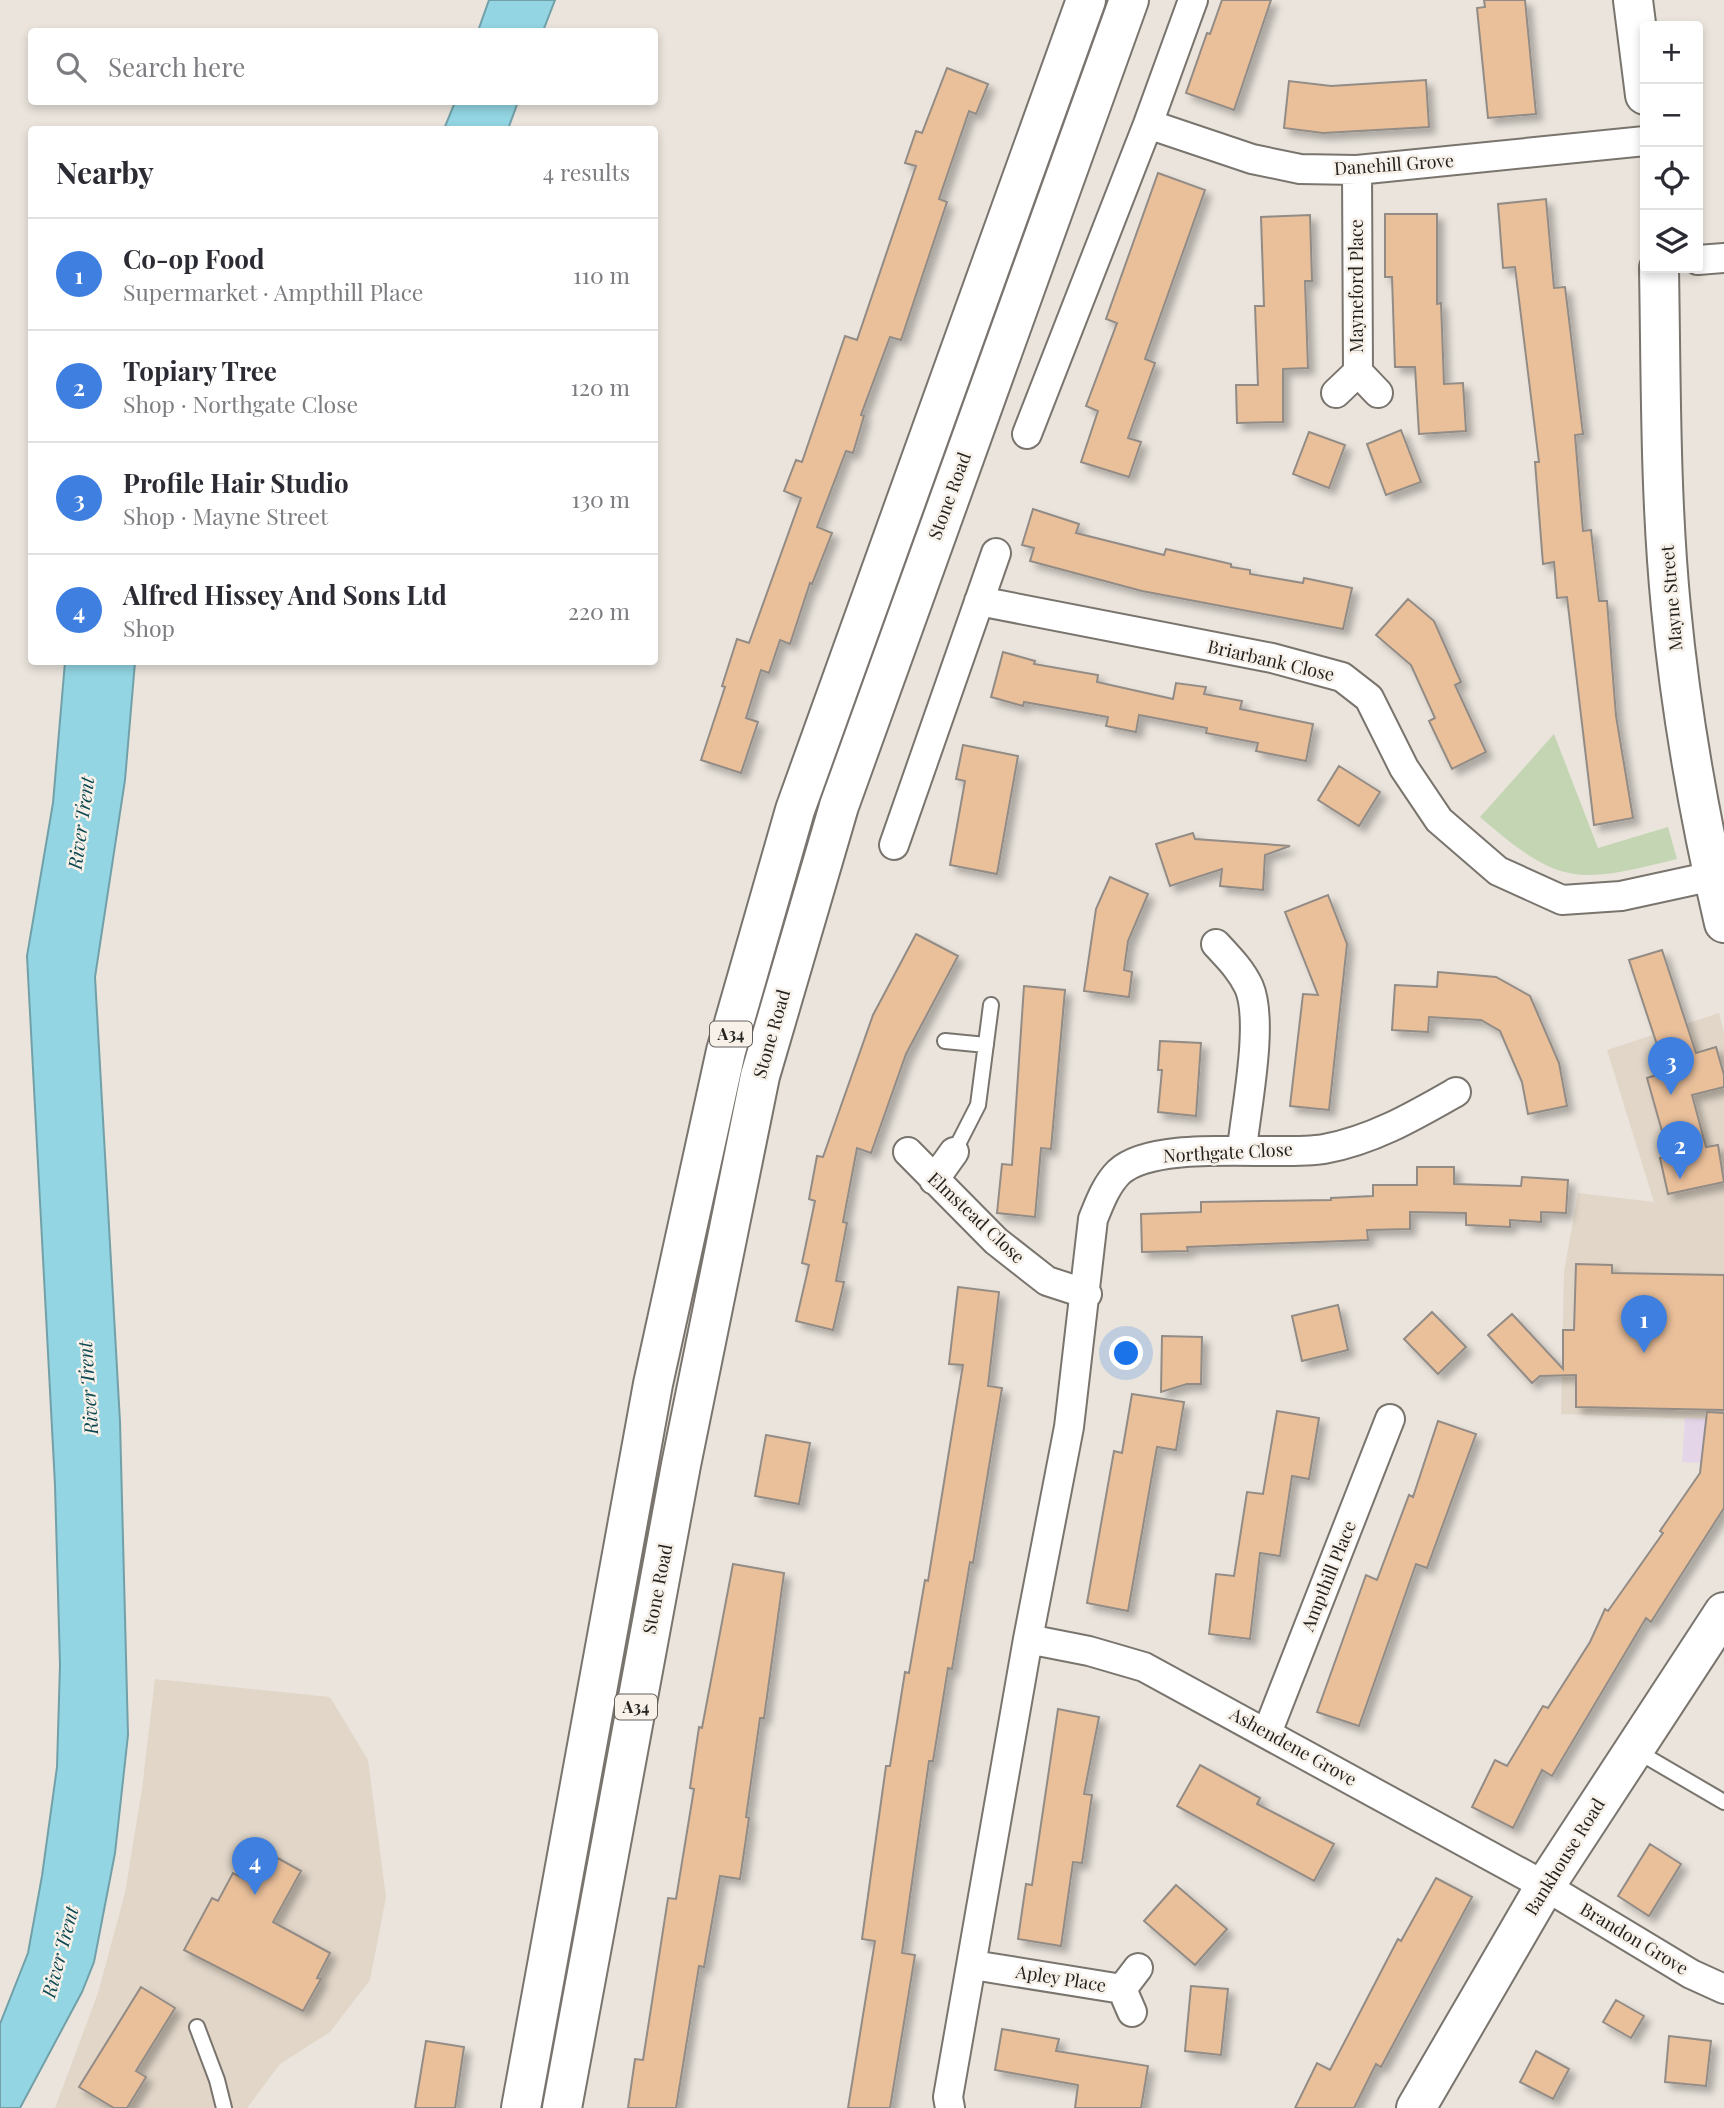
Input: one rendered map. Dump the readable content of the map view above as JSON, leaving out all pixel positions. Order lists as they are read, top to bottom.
{
  "streets": {
    "main road": [
      "Stone Road",
      "Mayne Street",
      "A34",
      "Bankhouse Road"
    ],
    "street": [
      "Danehill Grove",
      "Mayneford Place",
      "Briarbank Close",
      "Northgate Close",
      "Elmstead Close",
      "Ampthill Place",
      "Ashendene Grove",
      "Brandon Grove",
      "Apley Place"
    ]
  },
  "crossings": [
    ["Danehill Grove", "Mayneford Place"],
    ["Mayne Street", "Briarbank Close"],
    ["Northgate Close", "Elmstead Close"],
    ["Ampthill Place", "Ashendene Grove"],
    ["Ashendene Grove", "Bankhouse Road"],
    ["Ashendene Grove", "Brandon Grove"],
    ["Bankhouse Road", "Brandon Grove"]
  ],
  "water": ["River Trent"],
  "page": {
    "map_buttons": ["+", "−"],
    "search": "Search here",
    "heading": ["Nearby", "4 results"],
    "list": [
      {
        "mark": "1",
        "name": "Co-op Food",
        "note": "Supermarket · Ampthill Place",
        "value": "110 m"
      },
      {
        "mark": "2",
        "name": "Topiary Tree",
        "note": "Shop · Northgate Close",
        "value": "120 m"
      },
      {
        "mark": "3",
        "name": "Profile Hair Studio",
        "note": "Shop · Mayne Street",
        "value": "130 m"
      },
      {
        "mark": "4",
        "name": "Alfred Hissey And Sons Ltd",
        "note": "Shop",
        "value": "220 m"
      }
    ],
    "pins": [
      "3",
      "2",
      "1",
      "4"
    ]
  }
}
